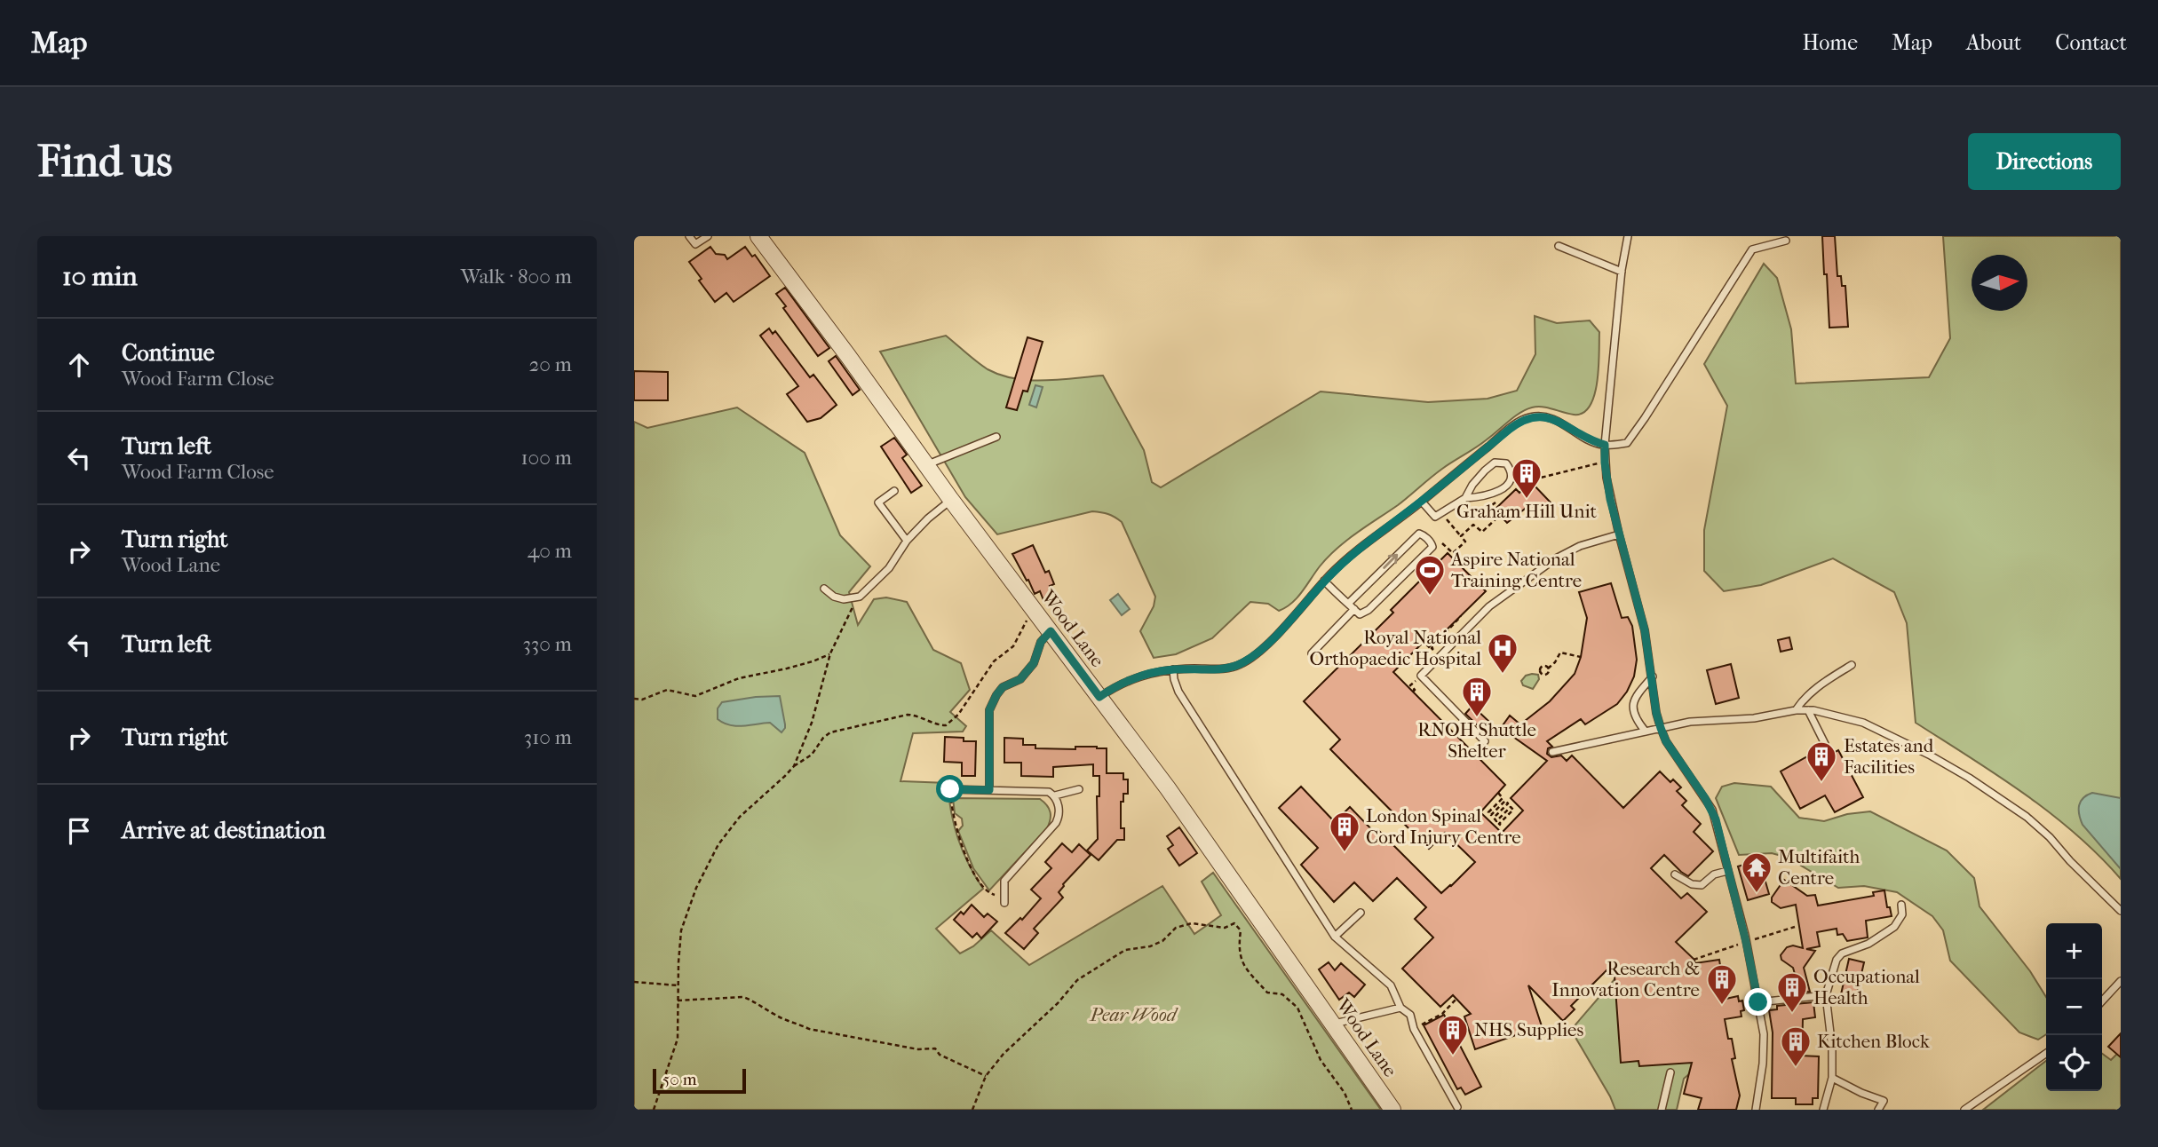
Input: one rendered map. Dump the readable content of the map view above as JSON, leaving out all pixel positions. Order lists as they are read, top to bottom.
{
  "streets": {
    "street": ["Wood Lane"]
  },
  "parks": ["Pear Wood"],
  "places": {
    "building": [
      "Graham Hill Unit",
      "RNOH Shuttle Shelter",
      "Estates and Facilities",
      "London Spinal Cord Injury Centre",
      "Research & Innovation Centre",
      "Occupational Health",
      "NHS Supplies",
      "Kitchen Block"
    ],
    "sports": ["Aspire National Training Centre"],
    "hospital": ["Royal National Orthopaedic Hospital"],
    "temple": ["Multifaith Centre"]
  },
  "scale_bar": "50 m",
  "north": "right",
  "page": {
    "header": "Map",
    "nav": [
      "Home",
      "Map",
      "About",
      "Contact"
    ],
    "buttons": "Directions",
    "title": "Find us",
    "heading": ["10 min", "Walk · 800 m"],
    "list": [
      ["Continue", "Wood Farm Close", "20 m"],
      ["Turn left", "Wood Farm Close", "100 m"],
      ["Turn right", "Wood Lane", "40 m"],
      ["Turn left", "330 m"],
      ["Turn right", "310 m"],
      "Arrive at destination"
    ],
    "map_buttons": ["+", "−"],
    "scale": "50 m"
  }
}
